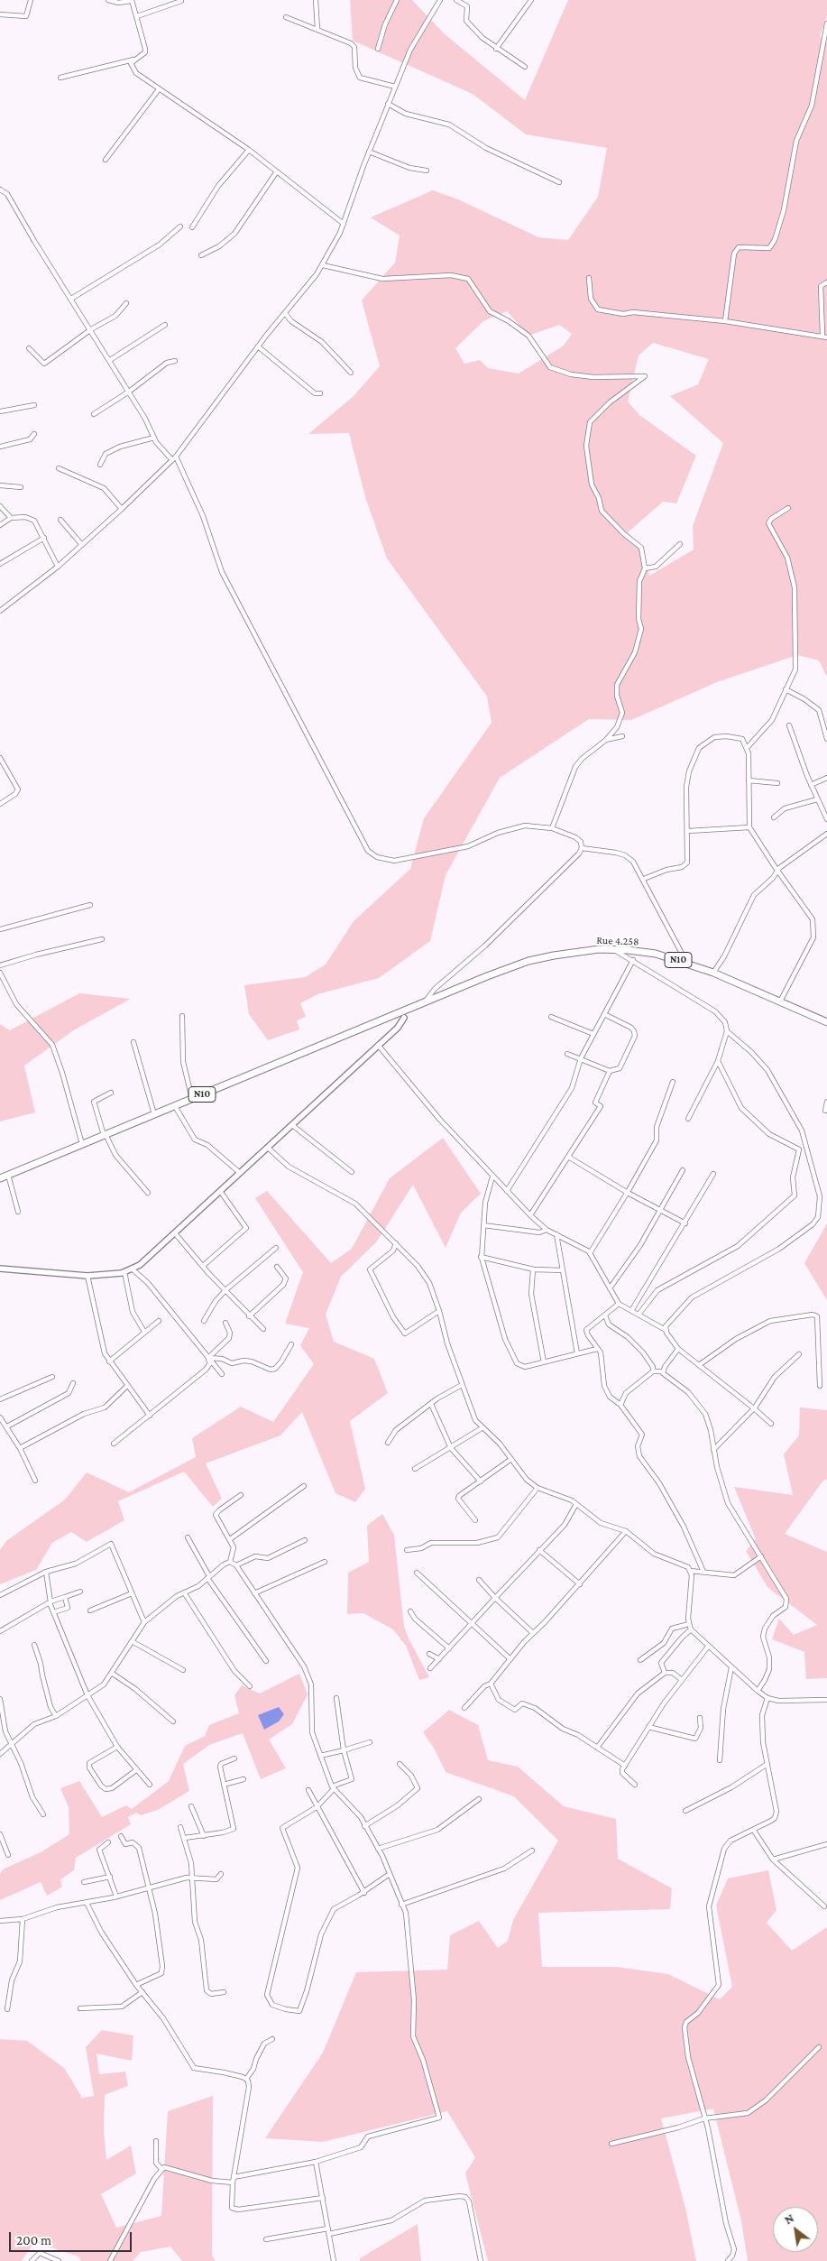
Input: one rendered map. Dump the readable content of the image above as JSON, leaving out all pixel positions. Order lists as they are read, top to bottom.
{
  "streets": {
    "highway": ["Rue 4.258", "N10"]
  },
  "crossings": [
    ["Rue 4.258", "N10"]
  ],
  "scale_bar": "200 m",
  "north": "top left"
}
